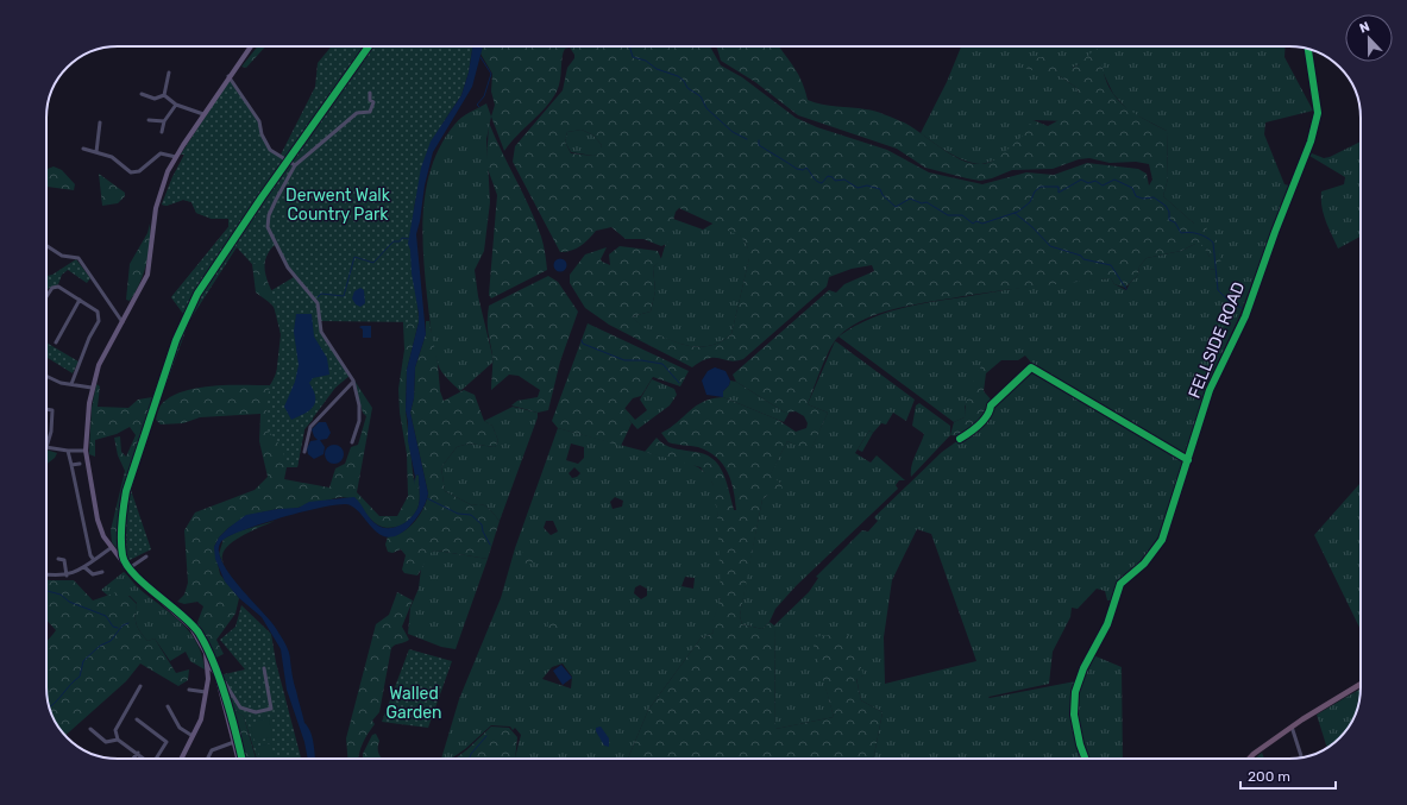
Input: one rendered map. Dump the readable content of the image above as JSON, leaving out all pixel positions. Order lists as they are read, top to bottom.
{
  "streets": {
    "street": ["FELLSIDE ROAD"]
  },
  "parks": ["Derwent Walk Country Park", "Walled Garden"],
  "scale_bar": "200 m",
  "north": "top"
}
